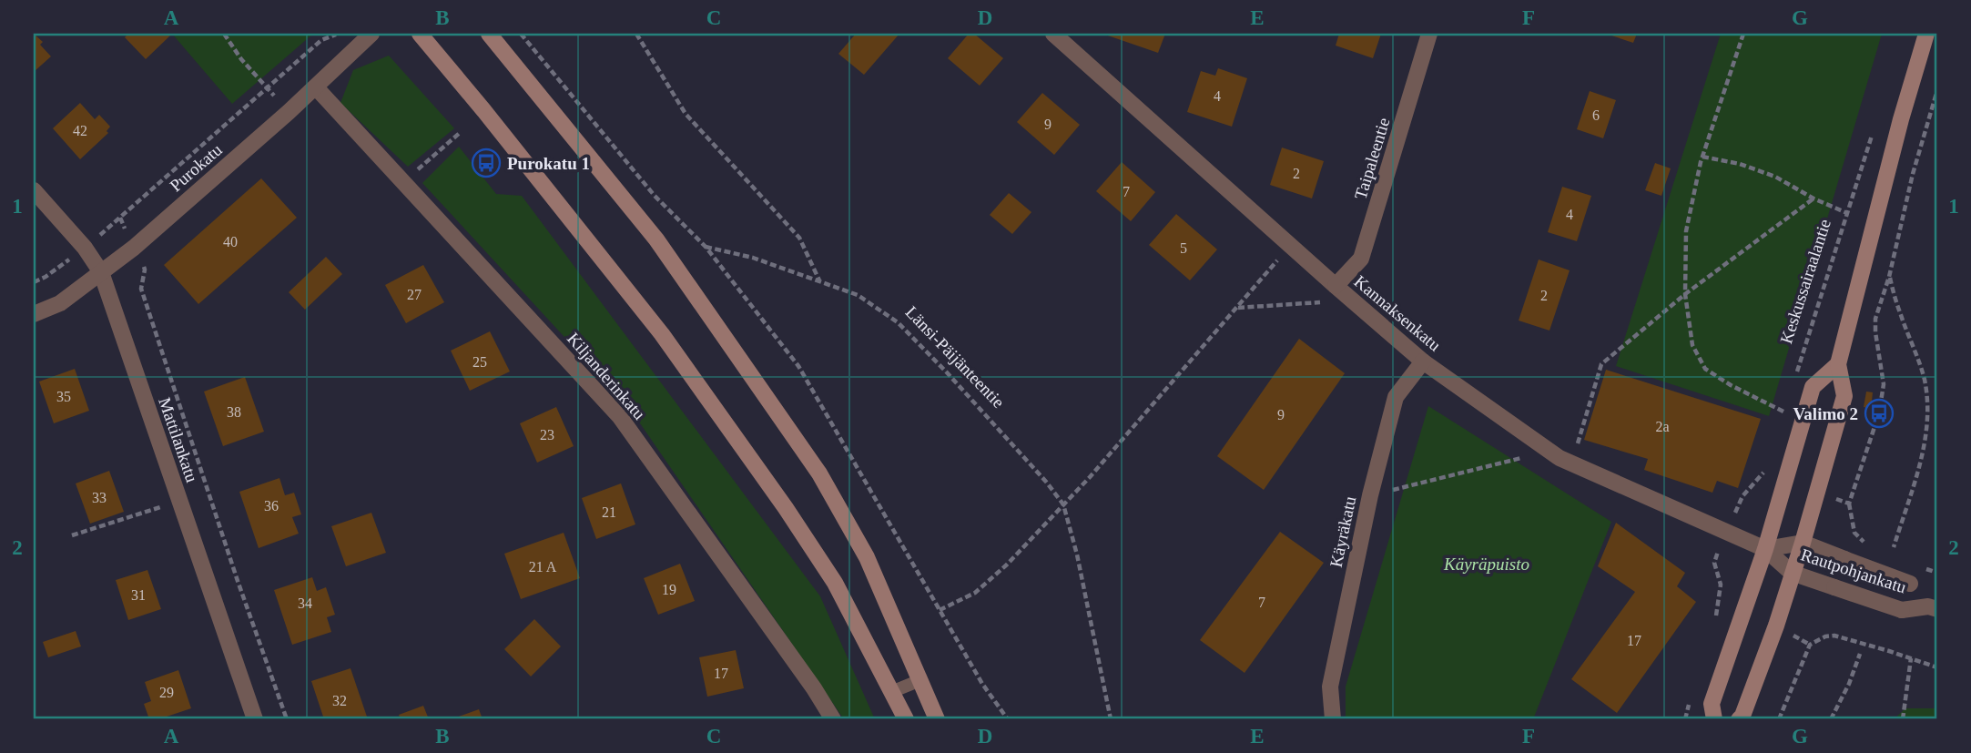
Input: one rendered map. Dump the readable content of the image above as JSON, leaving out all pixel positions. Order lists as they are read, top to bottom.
{
  "streets": {
    "street": [
      "Taipaleentie",
      "Purokatu",
      "Kannaksenkatu",
      "Kiljanderinkatu",
      "Mattilankatu",
      "Käyräkatu",
      "Rautpohjankatu"
    ],
    "path": ["Keskussairaalantie", "Länsi-Päijänteentie"]
  },
  "crossings": [
    ["Taipaleentie", "Kannaksenkatu"],
    ["Purokatu", "Kiljanderinkatu"],
    ["Purokatu", "Mattilankatu"],
    ["Kannaksenkatu", "Käyräkatu"],
    ["Kannaksenkatu", "Rautpohjankatu"]
  ],
  "parks": ["Käyräpuisto"],
  "places": {
    "bus stop": ["Purokatu 1", "Valimo 2"]
  },
  "house_numbers": [
    "4",
    "6",
    "9",
    "42",
    "2",
    "7",
    "4",
    "40",
    "5",
    "27",
    "2",
    "25",
    "35",
    "38",
    "9",
    "2a",
    "23",
    "33",
    "36",
    "21",
    "21 A",
    "19",
    "31",
    "7",
    "34",
    "17",
    "17",
    "29",
    "32"
  ],
  "grid": {
    "columns": [
      "A",
      "B",
      "C",
      "D",
      "E",
      "F",
      "G"
    ],
    "rows": ["1", "2"]
  }
}
